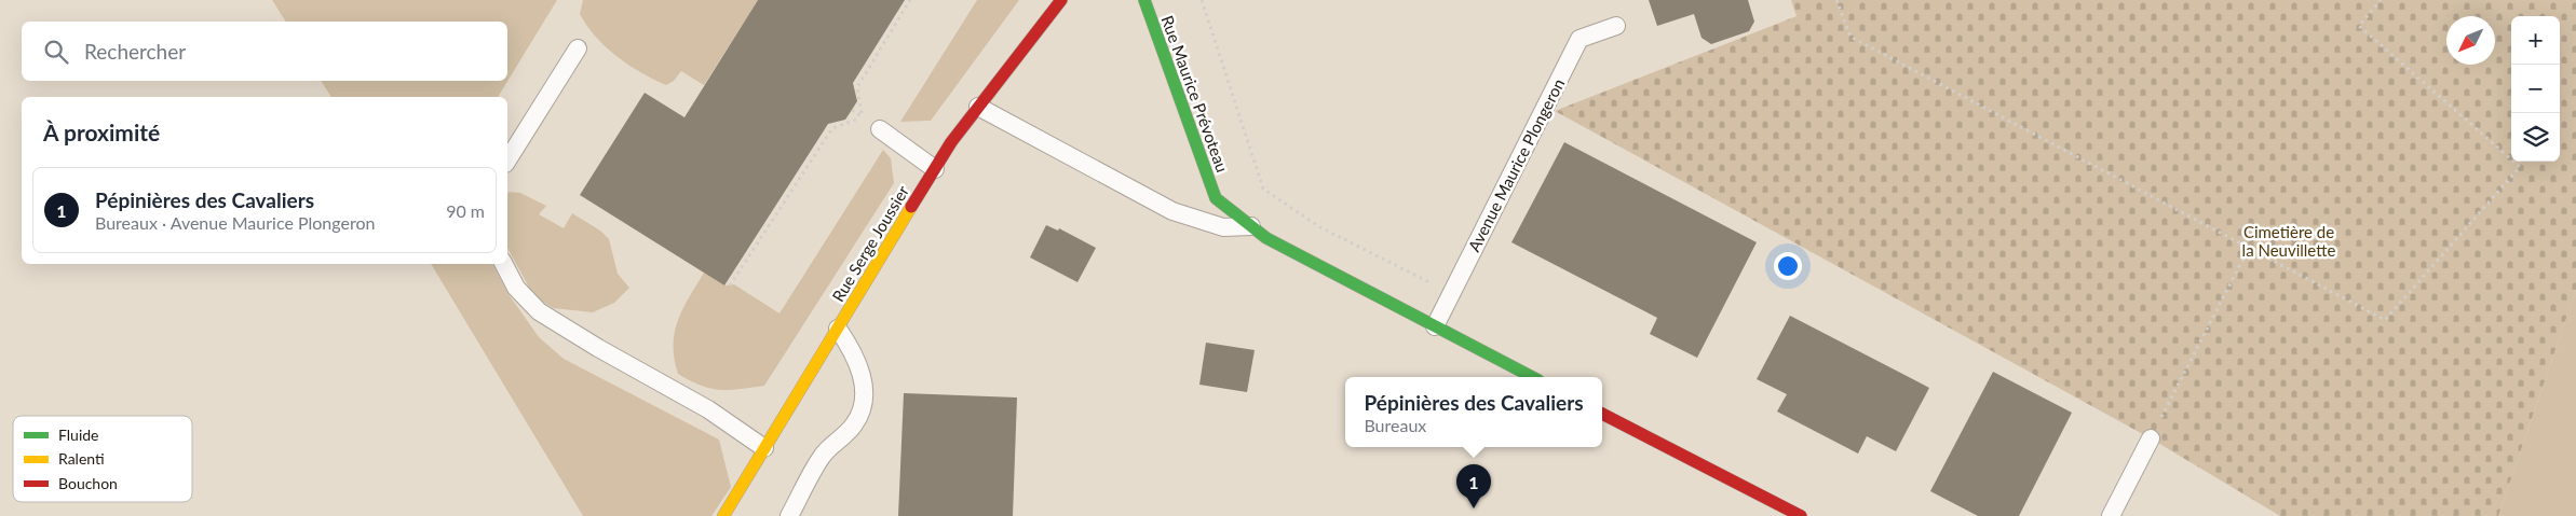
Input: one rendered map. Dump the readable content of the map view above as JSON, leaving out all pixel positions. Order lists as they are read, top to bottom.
{
  "streets": {
    "street": ["Rue Maurice Prévoteau", "Rue Serge Joussier"],
    "lane": ["Avenue Maurice Plongeron"]
  },
  "parks": ["Cimetière de la Neuvillette"],
  "legend": ["Fluide", "Ralenti", "Bouchon"],
  "north": "bottom left",
  "page": {
    "map_buttons": ["+", "−"],
    "search": "Rechercher",
    "heading": "À proximité",
    "list": [
      {
        "mark": "1",
        "name": "Pépinières des Cavaliers",
        "note": "Bureaux · Avenue Maurice Plongeron",
        "value": "90 m"
      }
    ],
    "popup": ["Pépinières des Cavaliers", "Bureaux"],
    "pins": "1"
  }
}
